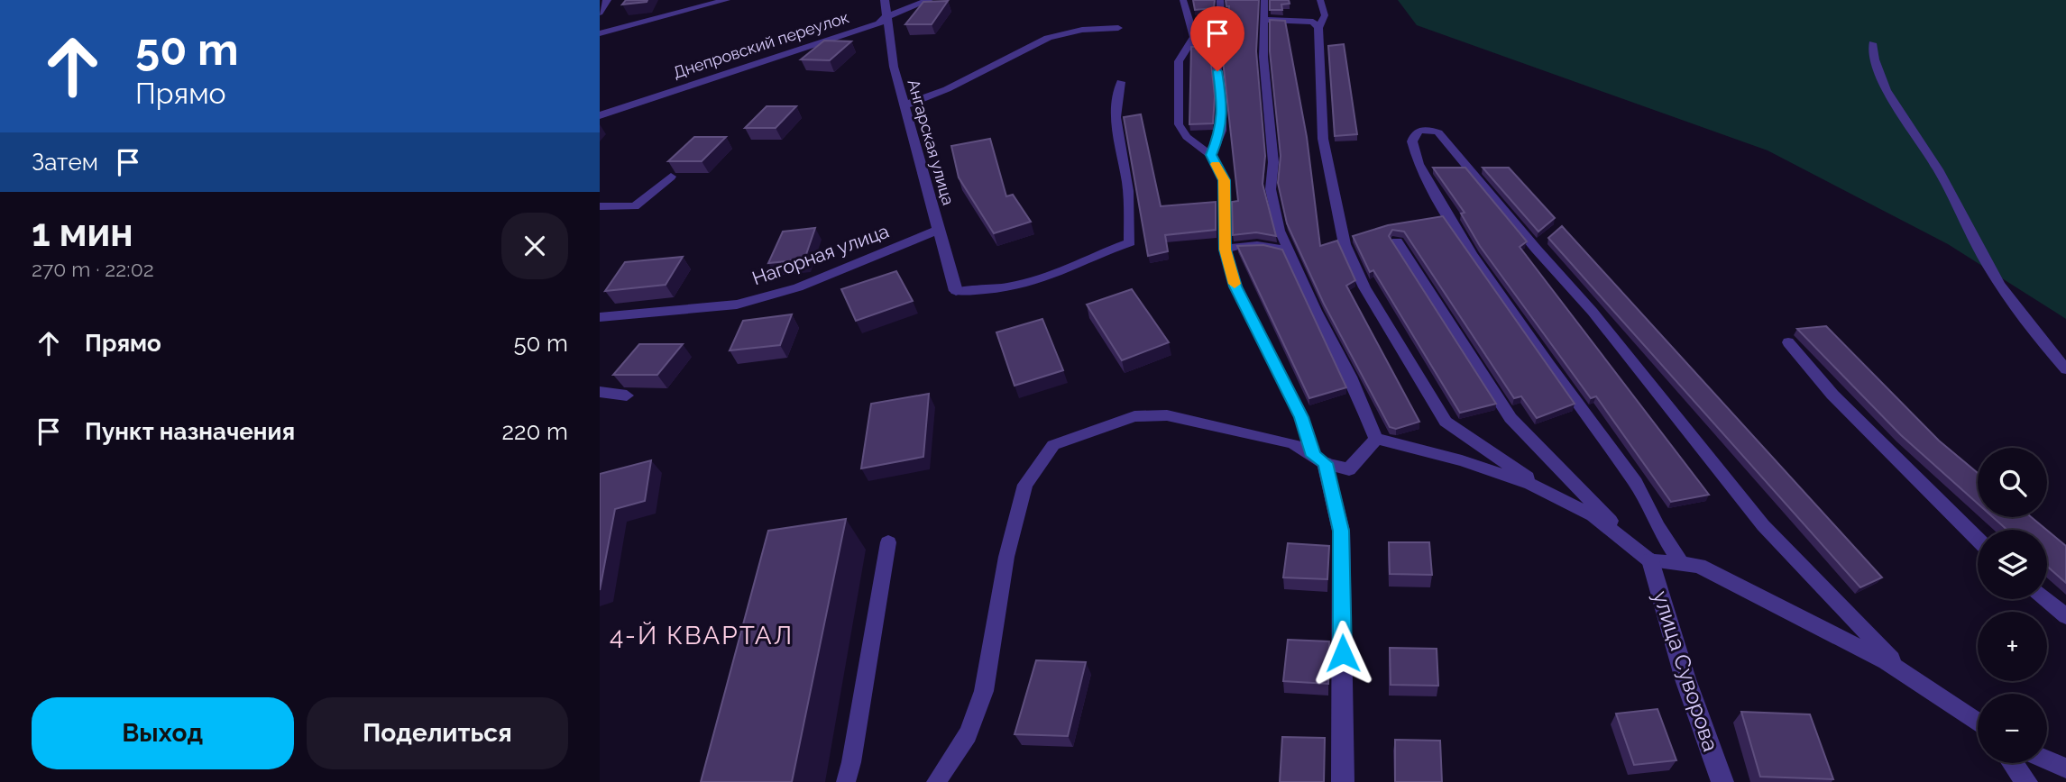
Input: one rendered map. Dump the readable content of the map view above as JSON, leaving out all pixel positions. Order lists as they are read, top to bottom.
{
  "streets": {
    "street": [
      "Днепровский переулок",
      "Ангарская улица",
      "Нагорная улица",
      "улица Суворова"
    ]
  },
  "crossings": [
    ["Днепровский переулок", "Ангарская улица"],
    ["Ангарская улица", "Нагорная улица"]
  ],
  "districts": ["4-Й КВАРТАЛ"],
  "page": {
    "turn": ["50 m", "Прямо"],
    "then": "Затем",
    "heading": ["1 мин", "270 m · 22:02"],
    "list": [
      {
        "name": "Прямо",
        "value": "50 m"
      },
      {
        "name": "Пункт назначения",
        "value": "220 m"
      }
    ],
    "map_buttons": ["+", "−"],
    "buttons": ["Выход", "Поделиться"]
  }
}
